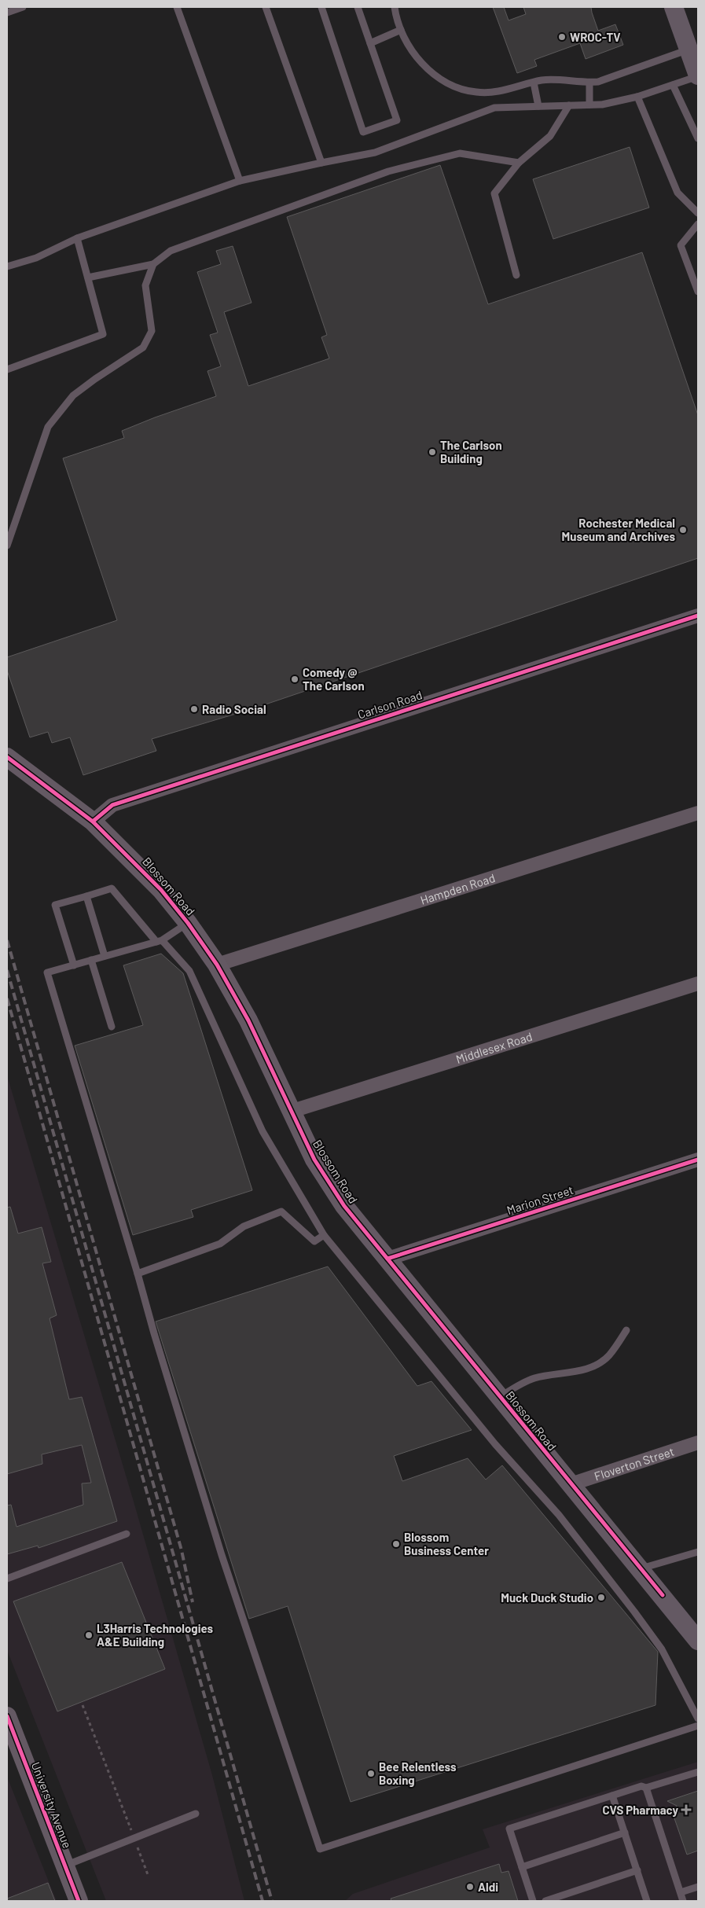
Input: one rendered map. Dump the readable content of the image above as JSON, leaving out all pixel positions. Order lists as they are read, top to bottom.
{
  "streets": {
    "street": [
      "Carlson Road",
      "Blossom Road",
      "Hampden Road",
      "Middlesex Road",
      "Marion Street",
      "Floverton Street",
      "University Avenue"
    ]
  },
  "crossings": [
    ["Carlson Road", "Blossom Road"],
    ["Blossom Road", "Hampden Road"],
    ["Blossom Road", "Middlesex Road"],
    ["Blossom Road", "Marion Street"],
    ["Blossom Road", "Floverton Street"]
  ],
  "places": {
    "other": [
      "WROC-TV",
      "The Carlson Building",
      "Rochester Medical Museum and Archives",
      "Comedy @ The Carlson",
      "Radio Social",
      "Blossom Business Center",
      "Muck Duck Studio",
      "L3Harris Technologies A&E Building",
      "Bee Relentless Boxing",
      "Aldi"
    ],
    "health": ["CVS Pharmacy"]
  }
}
